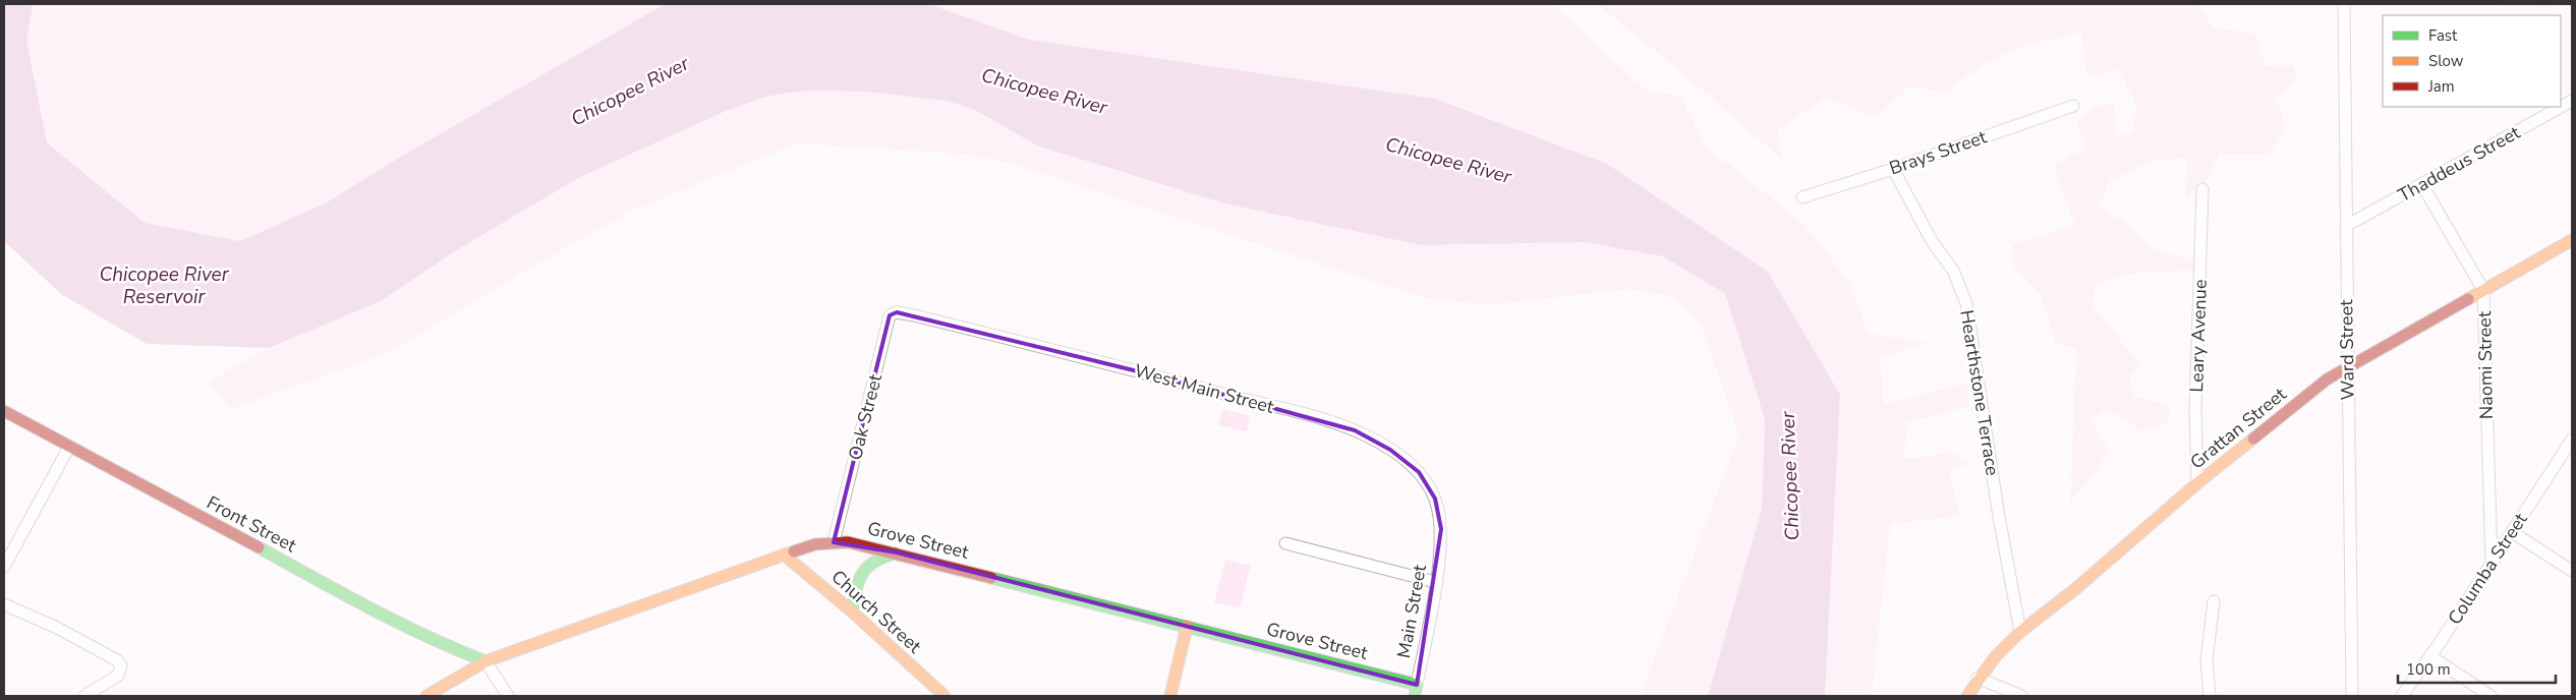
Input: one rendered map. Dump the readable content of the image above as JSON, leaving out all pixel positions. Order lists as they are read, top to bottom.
{
  "streets": {
    "main road": [
      "Grattan Street",
      "Front Street",
      "Grove Street",
      "Church Street"
    ],
    "street": [
      "Brays Street",
      "Thaddeus Street",
      "Leary Avenue",
      "Ward Street",
      "Naomi Street",
      "West Main Street",
      "Hearthstone Terrace",
      "Oak Street",
      "Columba Street",
      "Main Street"
    ]
  },
  "crossings": [
    ["Brays Street", "Hearthstone Terrace"],
    ["Thaddeus Street", "Ward Street"],
    ["Thaddeus Street", "Naomi Street"],
    ["Leary Avenue", "Grattan Street"],
    ["Ward Street", "Grattan Street"],
    ["Naomi Street", "Grattan Street"],
    ["Naomi Street", "Columba Street"],
    ["West Main Street", "Oak Street"],
    ["West Main Street", "Main Street"],
    ["Hearthstone Terrace", "Grattan Street"],
    ["Oak Street", "Grove Street"],
    ["Front Street", "Grove Street"],
    ["Grove Street", "Church Street"],
    ["Grove Street", "Main Street"]
  ],
  "water": ["Chicopee River", "Chicopee River Reservoir"],
  "legend": ["Fast", "Slow", "Jam"],
  "scale_bar": "100 m"
}
